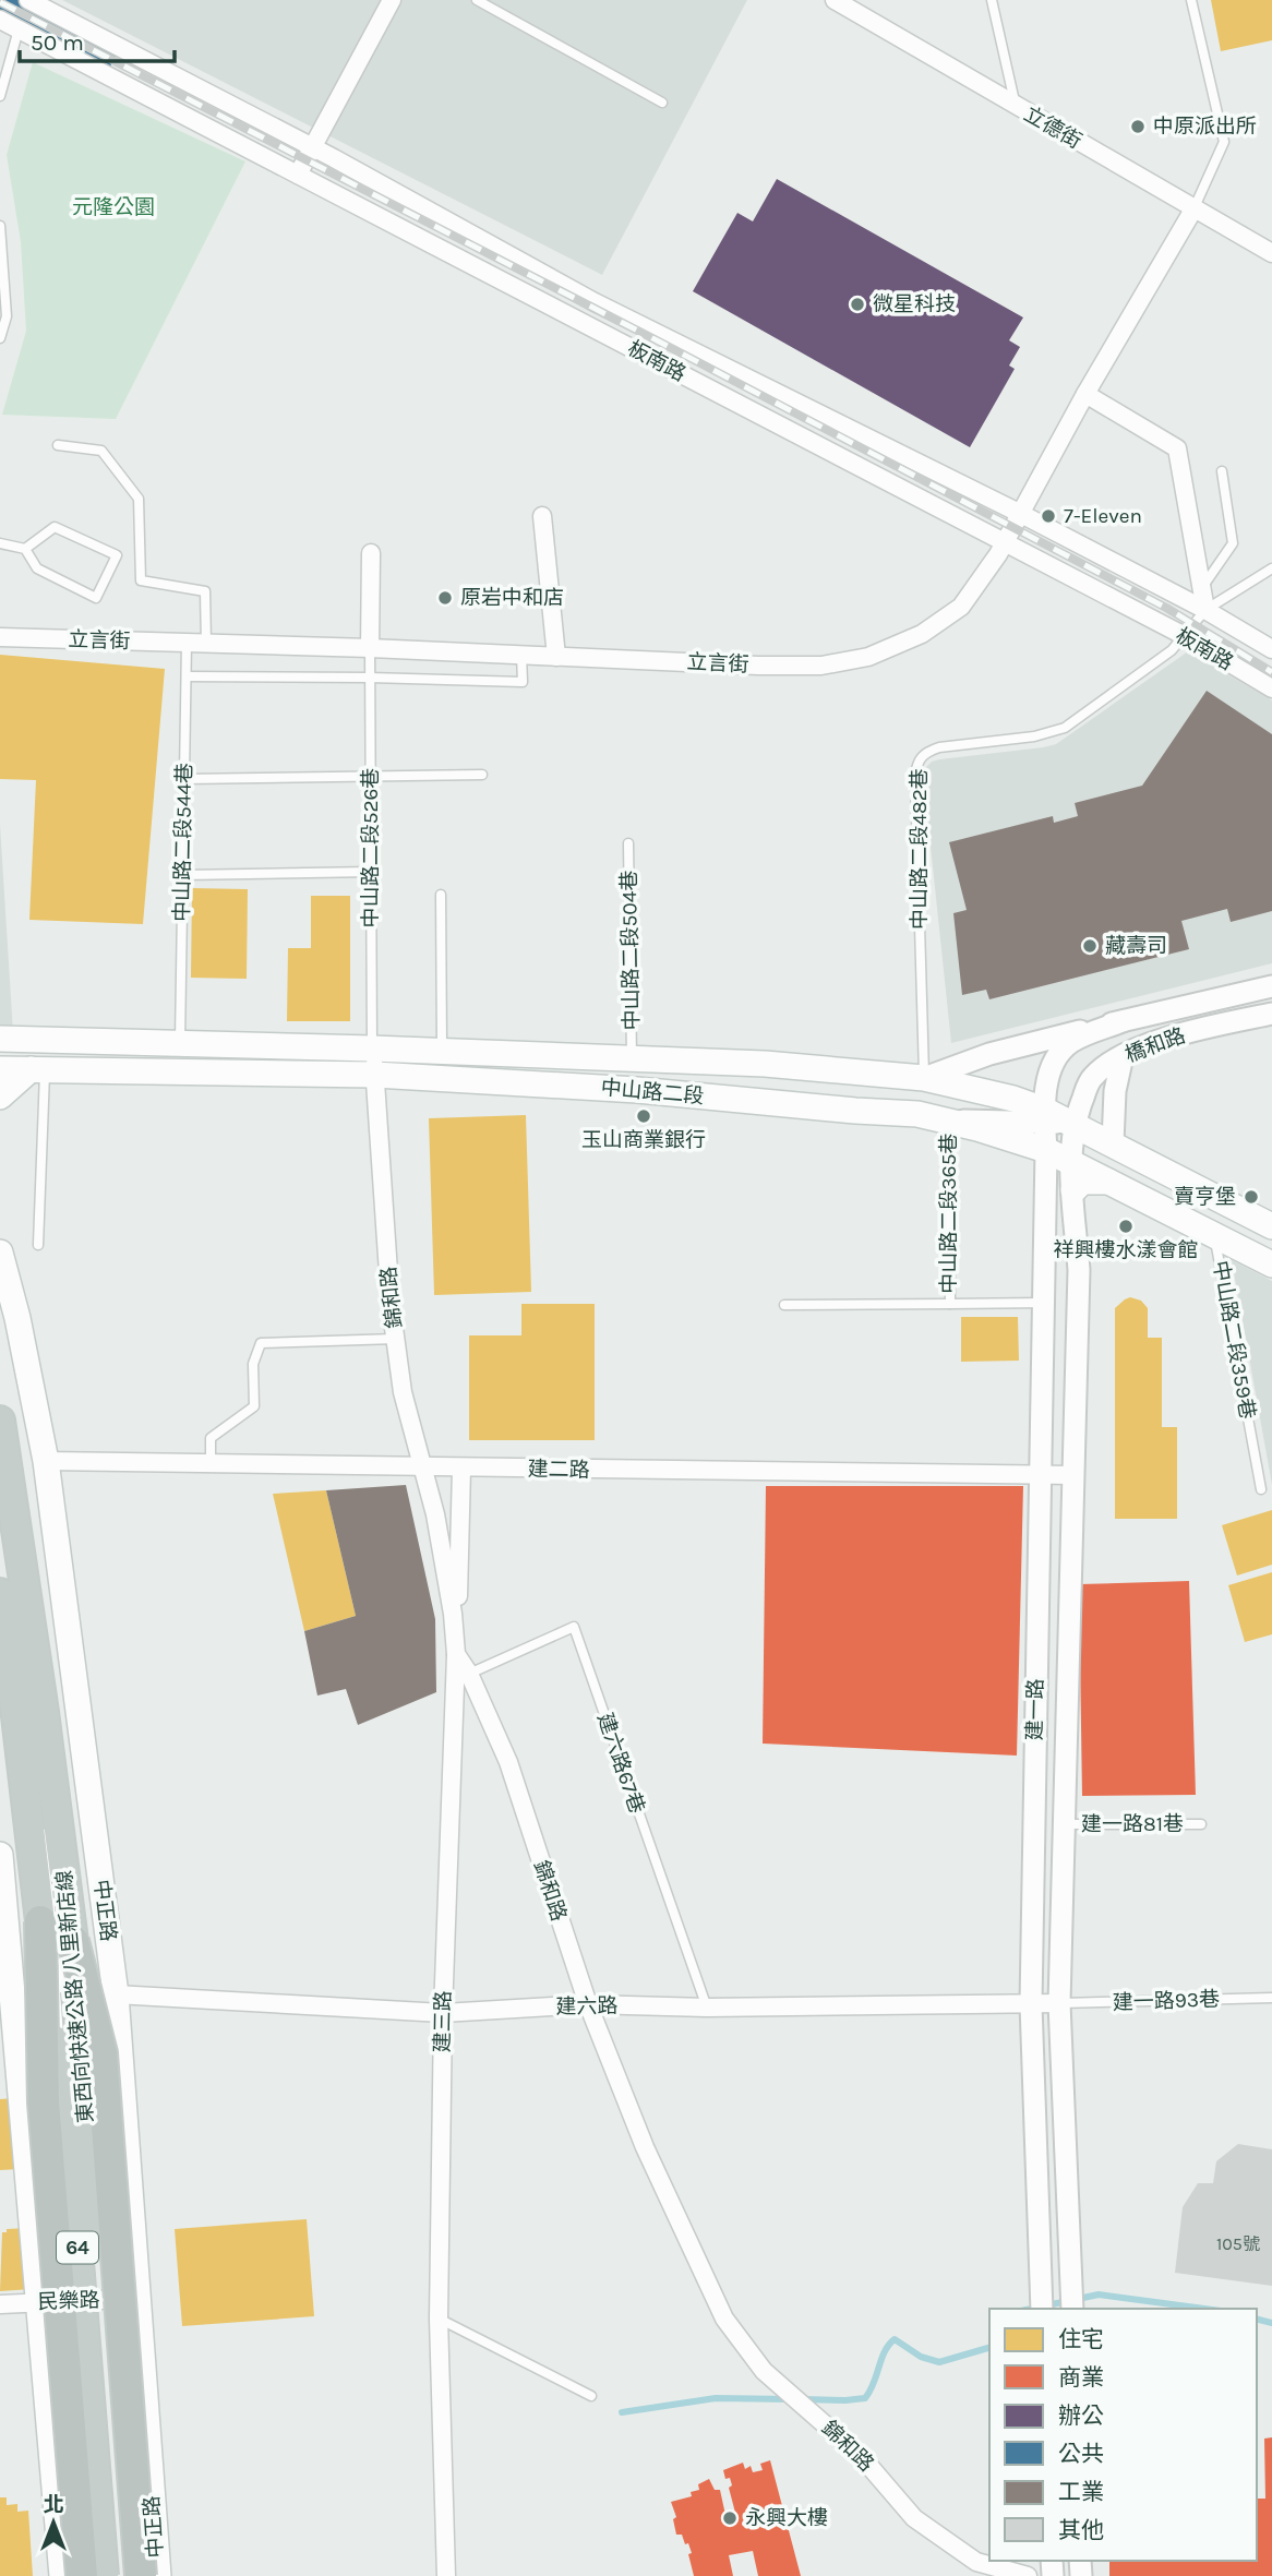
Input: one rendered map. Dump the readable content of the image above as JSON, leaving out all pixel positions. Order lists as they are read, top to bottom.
{
  "streets": {
    "highway": ["東西向快速公路 八里新店線", "64"],
    "main road": ["中山路二段", "中正路"],
    "street": [
      "立德街",
      "板南路",
      "立言街",
      "橋和路",
      "錦和路",
      "建二路",
      "建一路",
      "建六路",
      "建三路",
      "民樂路"
    ],
    "lane": [
      "中山路二段544巷",
      "中山路二段526巷",
      "中山路二段482巷",
      "中山路二段504巷",
      "中山路二段365巷",
      "中山路二段359巷",
      "建六路67巷",
      "建一路81巷",
      "建一路93巷"
    ]
  },
  "crossings": [
    ["立德街", "立言街"],
    ["板南路", "立言街"],
    ["板南路", "中山路二段482巷"],
    ["立言街", "中山路二段544巷"],
    ["立言街", "中山路二段526巷"],
    ["中山路二段544巷", "中山路二段"],
    ["中山路二段526巷", "中山路二段"],
    ["中山路二段526巷", "錦和路"],
    ["中山路二段482巷", "橋和路"],
    ["中山路二段482巷", "中山路二段"],
    ["中山路二段504巷", "中山路二段"],
    ["橋和路", "中山路二段"],
    ["橋和路", "建一路"],
    ["中山路二段", "中山路二段365巷"],
    ["中山路二段", "錦和路"],
    ["中山路二段", "中山路二段359巷"],
    ["中山路二段", "建一路"],
    ["中山路二段365巷", "建一路"],
    ["錦和路", "建二路"],
    ["錦和路", "建六路67巷"],
    ["錦和路", "建六路"],
    ["錦和路", "建三路"],
    ["建二路", "建一路"],
    ["建二路", "中正路"],
    ["建二路", "建三路"],
    ["建一路", "建一路81巷"],
    ["建一路", "建一路93巷"],
    ["建一路", "建六路"],
    ["建六路67巷", "建六路"],
    ["中正路", "建六路"],
    ["中正路", "民樂路"],
    ["建一路93巷", "建六路"],
    ["建六路", "建三路"]
  ],
  "parks": ["元隆公園"],
  "places": [
    "中原派出所",
    "微星科技",
    "7-Eleven",
    "原岩中和店",
    "藏壽司",
    "玉山商業銀行",
    "賣亨堡",
    "祥興樓水漾會館",
    "永興大樓"
  ],
  "house_numbers": ["105號"],
  "legend": [
    "住宅",
    "商業",
    "辦公",
    "公共",
    "工業",
    "其他"
  ],
  "scale_bar": "50 m",
  "north": "top"
}
